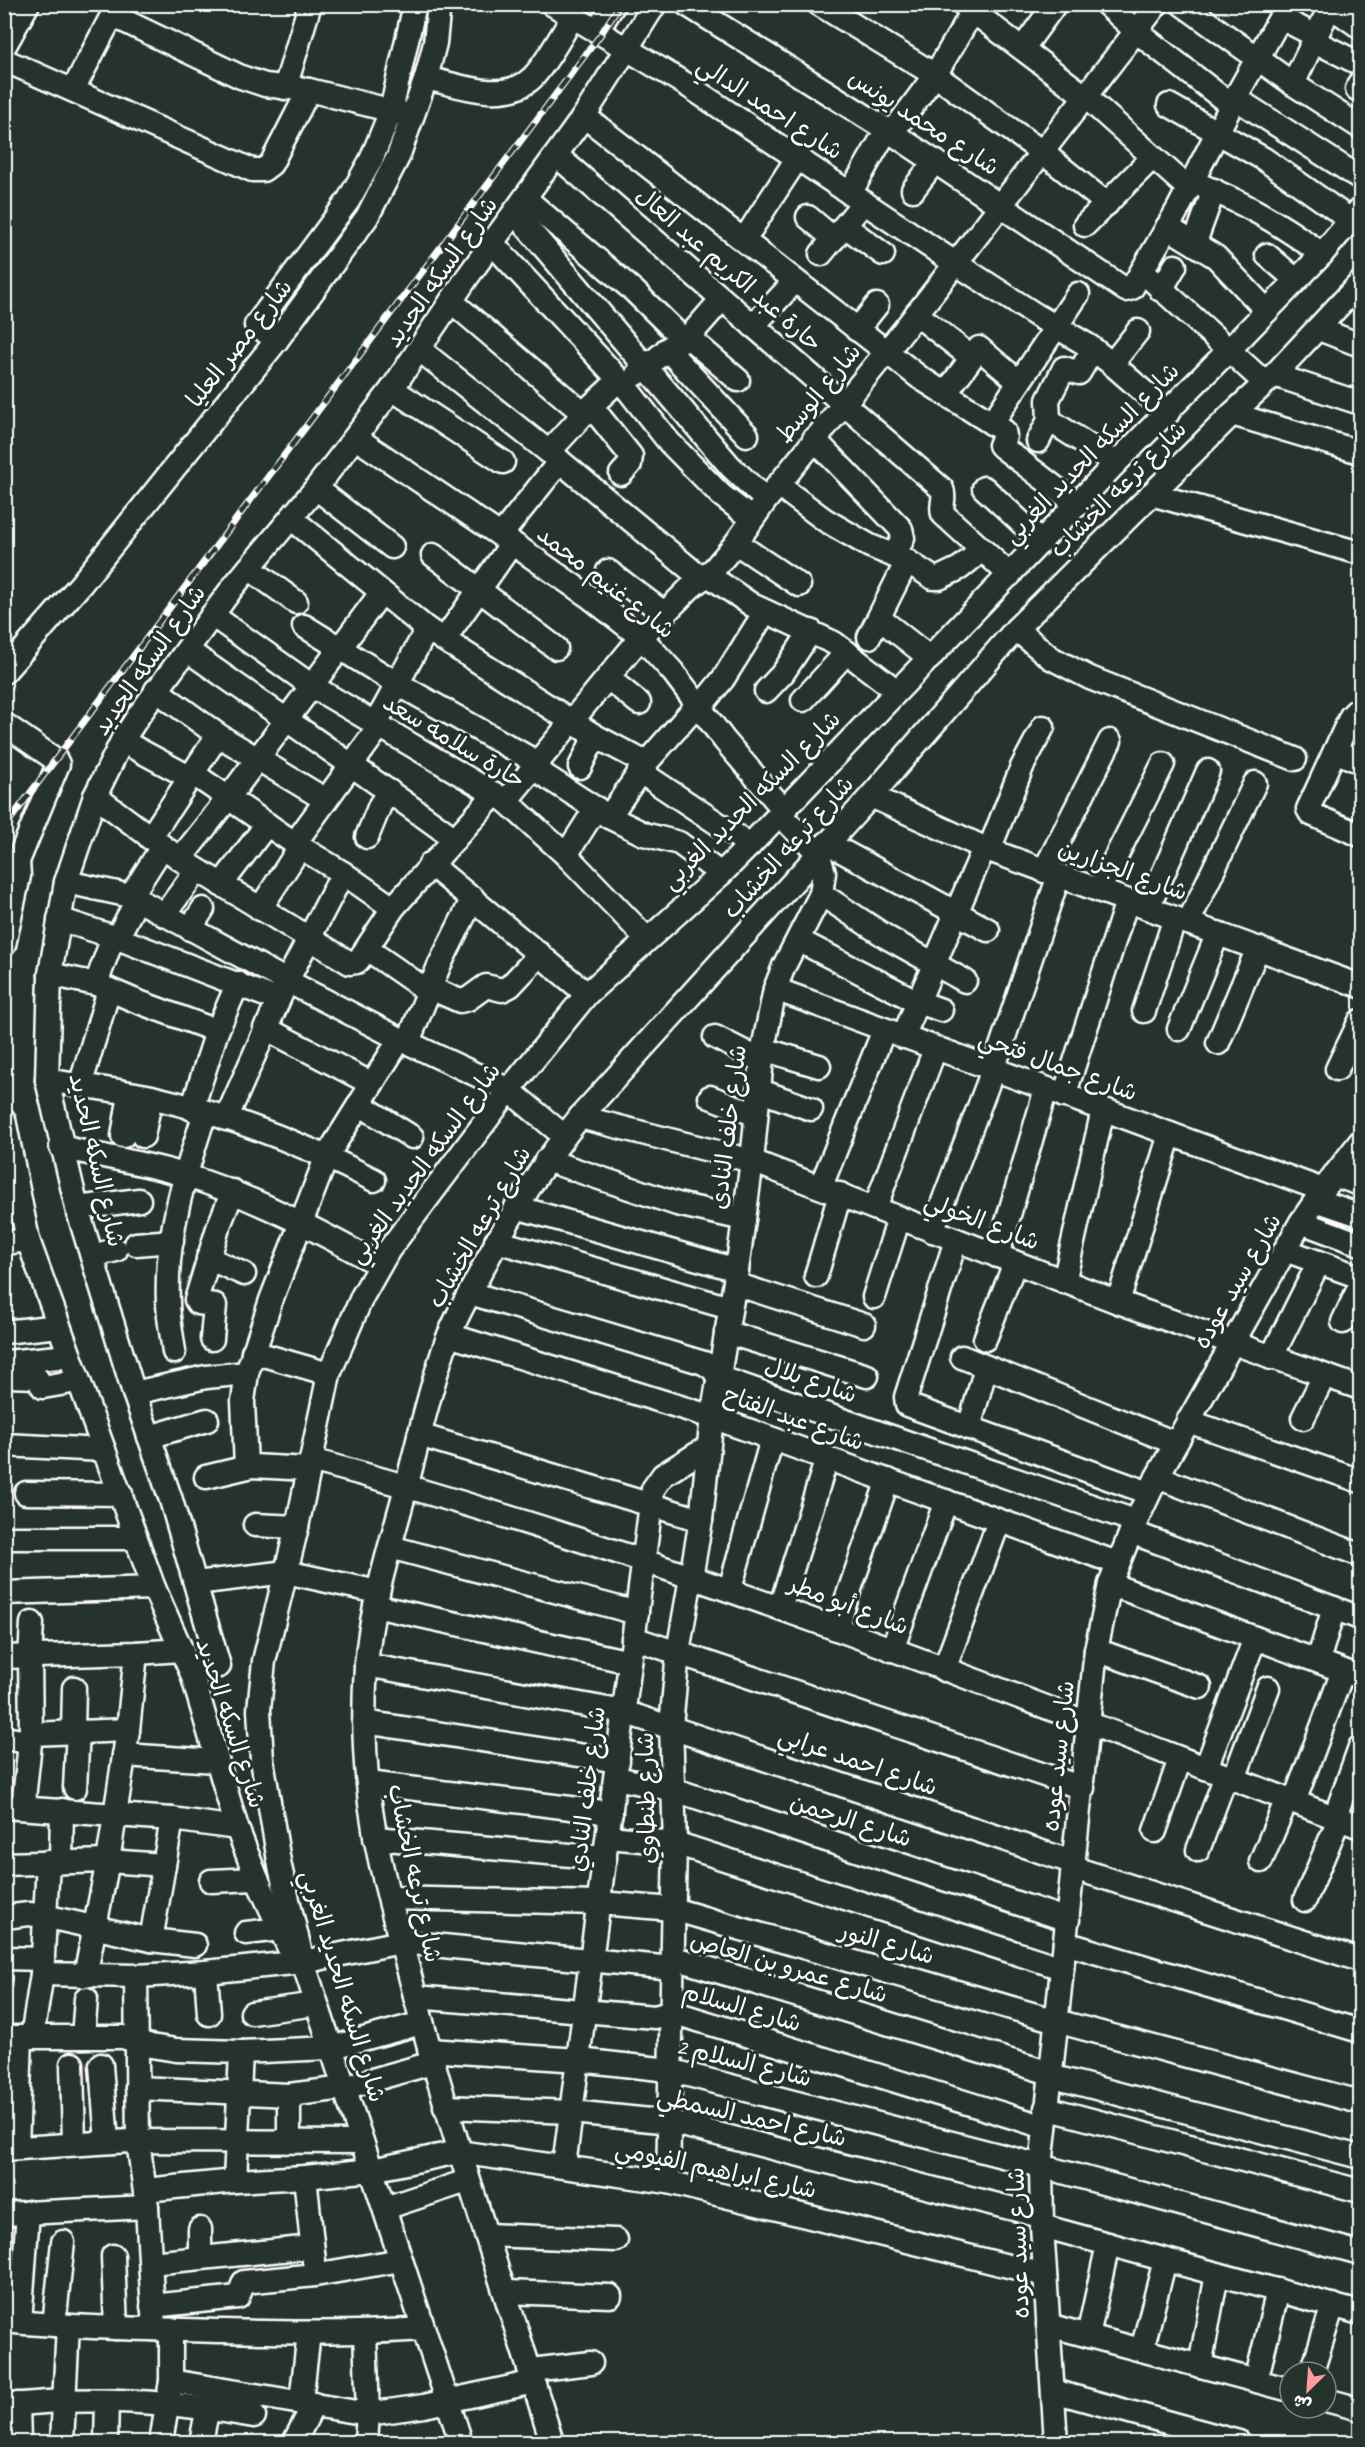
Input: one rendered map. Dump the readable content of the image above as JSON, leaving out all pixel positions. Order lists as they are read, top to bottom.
{
  "streets": {
    "street": [
      "شارع احمد الدالي",
      "شارع محمد يونس",
      "حارة عبد الكريم عبد العال",
      "شارع السكه الحديد",
      "شارع مصر العليا",
      "شارع الوسط",
      "شارع السكه الحديد الغربي",
      "شارع ترعه الخشاب",
      "شارع غنيم محمد",
      "حارة سلامه سعد",
      "شارع الجزارين",
      "شارع جمال فتحي",
      "شارع خلف النادى",
      "شارع الخولي",
      "شارع سيد عوده",
      "شارع بلال",
      "شارع عبد الفتاح",
      "شارع أبو مطر",
      "شارع احمد عرابي",
      "شارع خلف النادي",
      "شارع طنطاوي",
      "شارع الرحمن",
      "شارع النور",
      "شارع عمرو بن العاص",
      "شارع السلام",
      "شارع السلام 2",
      "شارع احمد السمطي",
      "شارع ابراهيم الفيومي"
    ]
  },
  "crossings": [
    ["شارع احمد الدالي", "شارع السكه الحديد"],
    ["شارع احمد الدالي", "شارع الوسط"],
    ["شارع احمد الدالي", "شارع السكه الحديد الغربي"],
    ["شارع محمد يونس", "شارع الوسط"],
    ["شارع محمد يونس", "شارع السكه الحديد الغربي"],
    ["شارع محمد يونس", "شارع ترعه الخشاب"],
    ["حارة عبد الكريم عبد العال", "شارع السكه الحديد"],
    ["حارة عبد الكريم عبد العال", "شارع الوسط"],
    ["حارة عبد الكريم عبد العال", "شارع السكه الحديد الغربي"],
    ["شارع السكه الحديد", "شارع السكه الحديد الغربي"],
    ["شارع السكه الحديد", "شارع غنيم محمد"],
    ["شارع السكه الحديد", "حارة سلامه سعد"],
    ["شارع السكه الحديد", "شارع عمرو بن العاص"],
    ["شارع الوسط", "شارع غنيم محمد"],
    ["شارع الوسط", "حارة سلامه سعد"],
    ["شارع السكه الحديد الغربي", "شارع غنيم محمد"],
    ["شارع السكه الحديد الغربي", "حارة سلامه سعد"],
    ["شارع السكه الحديد الغربي", "شارع أبو مطر"],
    ["شارع السكه الحديد الغربي", "شارع عمرو بن العاص"],
    ["شارع السكه الحديد الغربي", "شارع السلام 2"],
    ["شارع السكه الحديد الغربي", "شارع ابراهيم الفيومي"],
    ["شارع ترعه الخشاب", "شارع غنيم محمد"],
    ["شارع ترعه الخشاب", "شارع الجزارين"],
    ["شارع ترعه الخشاب", "شارع خلف النادى"],
    ["شارع ترعه الخشاب", "شارع الخولي"],
    ["شارع ترعه الخشاب", "شارع بلال"],
    ["شارع ترعه الخشاب", "شارع عبد الفتاح"],
    ["شارع ترعه الخشاب", "شارع أبو مطر"],
    ["شارع ترعه الخشاب", "شارع احمد عرابي"],
    ["شارع ترعه الخشاب", "شارع الرحمن"],
    ["شارع ترعه الخشاب", "شارع النور"],
    ["شارع ترعه الخشاب", "شارع عمرو بن العاص"],
    ["شارع ترعه الخشاب", "شارع السلام"],
    ["شارع ترعه الخشاب", "شارع السلام 2"],
    ["شارع ترعه الخشاب", "شارع احمد السمطي"],
    ["شارع ترعه الخشاب", "شارع ابراهيم الفيومي"],
    ["شارع غنيم محمد", "شارع خلف النادى"],
    ["شارع جمال فتحي", "شارع خلف النادى"],
    ["شارع جمال فتحي", "شارع سيد عوده"],
    ["شارع خلف النادى", "شارع الخولي"],
    ["شارع خلف النادى", "شارع بلال"],
    ["شارع خلف النادى", "شارع عبد الفتاح"],
    ["شارع خلف النادى", "شارع طنطاوي"],
    ["شارع الخولي", "شارع سيد عوده"],
    ["شارع سيد عوده", "شارع بلال"],
    ["شارع سيد عوده", "شارع عبد الفتاح"],
    ["شارع سيد عوده", "شارع أبو مطر"],
    ["شارع سيد عوده", "شارع احمد عرابي"],
    ["شارع سيد عوده", "شارع الرحمن"],
    ["شارع سيد عوده", "شارع النور"],
    ["شارع سيد عوده", "شارع عمرو بن العاص"],
    ["شارع سيد عوده", "شارع السلام"],
    ["شارع سيد عوده", "شارع السلام 2"],
    ["شارع سيد عوده", "شارع احمد السمطي"],
    ["شارع سيد عوده", "شارع ابراهيم الفيومي"],
    ["شارع عبد الفتاح", "شارع طنطاوي"],
    ["شارع أبو مطر", "شارع خلف النادي"],
    ["شارع أبو مطر", "شارع طنطاوي"],
    ["شارع احمد عرابي", "شارع خلف النادي"],
    ["شارع احمد عرابي", "شارع طنطاوي"],
    ["شارع خلف النادي", "شارع طنطاوي"],
    ["شارع خلف النادي", "شارع الرحمن"],
    ["شارع خلف النادي", "شارع النور"],
    ["شارع خلف النادي", "شارع عمرو بن العاص"],
    ["شارع خلف النادي", "شارع السلام"],
    ["شارع خلف النادي", "شارع السلام 2"],
    ["شارع خلف النادي", "شارع احمد السمطي"],
    ["شارع خلف النادي", "شارع ابراهيم الفيومي"],
    ["شارع طنطاوي", "شارع الرحمن"],
    ["شارع طنطاوي", "شارع النور"],
    ["شارع طنطاوي", "شارع عمرو بن العاص"],
    ["شارع طنطاوي", "شارع السلام"],
    ["شارع طنطاوي", "شارع السلام 2"],
    ["شارع طنطاوي", "شارع احمد السمطي"],
    ["شارع طنطاوي", "شارع ابراهيم الفيومي"]
  ],
  "north": "bottom left"
}
